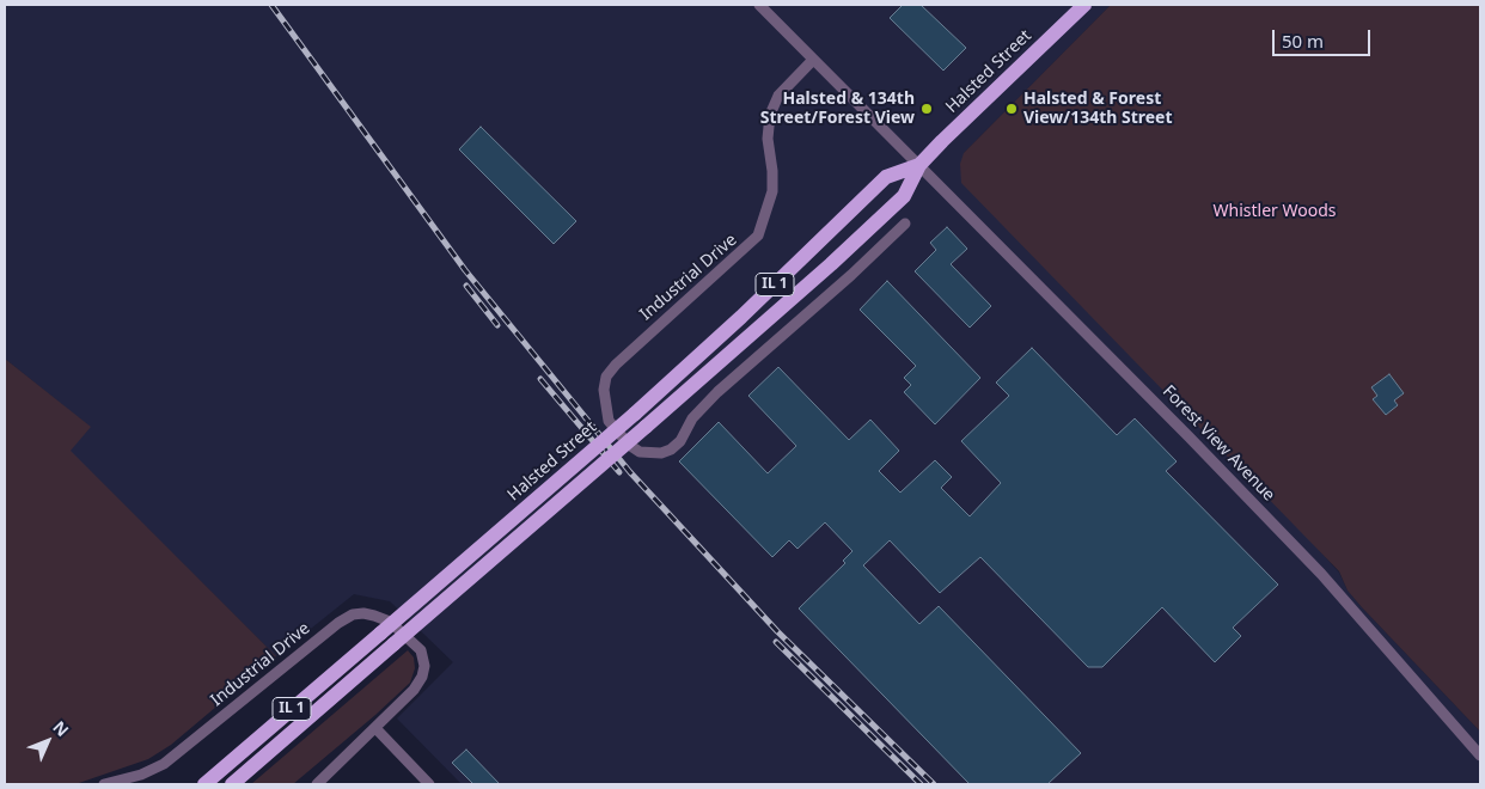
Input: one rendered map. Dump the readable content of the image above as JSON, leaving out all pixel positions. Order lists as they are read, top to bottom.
{
  "streets": {
    "main road": ["Halsted Street", "IL 1"],
    "street": ["Industrial Drive", "Forest View Avenue"]
  },
  "crossings": [
    ["Halsted Street", "Forest View Avenue"],
    ["Industrial Drive", "Forest View Avenue"]
  ],
  "parks": ["Whistler Woods"],
  "places": ["Halsted & 134th Street/Forest View", "Halsted & Forest View/134th Street"],
  "scale_bar": "50 m",
  "north": "top right"
}
